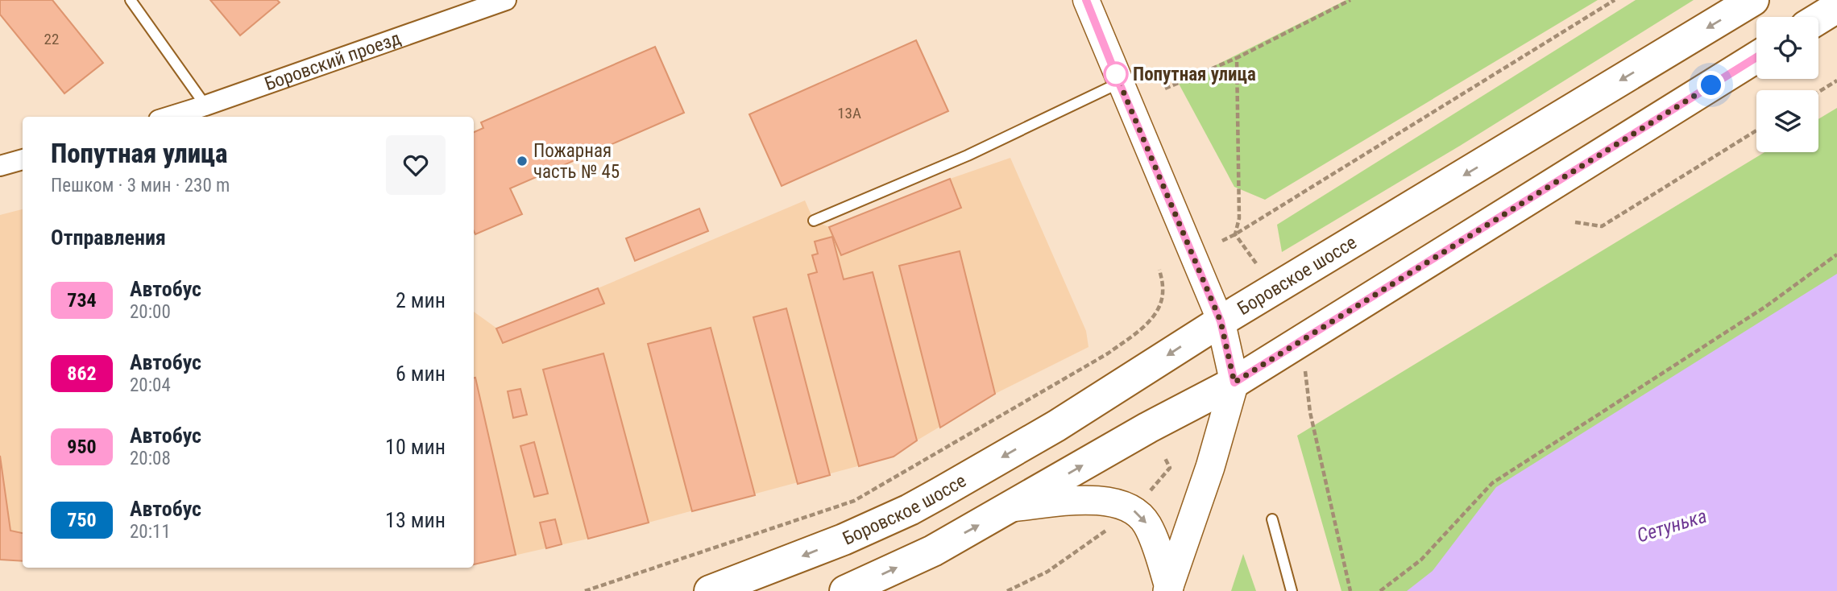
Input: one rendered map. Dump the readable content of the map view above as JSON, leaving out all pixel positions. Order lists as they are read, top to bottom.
{
  "streets": {
    "main road": ["Боровское шоссе"],
    "street": ["Боровский проезд"]
  },
  "water": ["Сетунька"],
  "places": ["Попутная улица", "Пожарная часть № 45"],
  "lines": ["bus line 734"],
  "house_numbers": ["22", "13А"],
  "page": {
    "heading": [
      ["Попутная улица", "Пешком · 3 мин · 230 m"],
      "Отправления"
    ],
    "list": [
      {
        "mark": "734",
        "name": "Автобус",
        "note": "20:00",
        "value": "2 мин"
      },
      {
        "mark": "862",
        "name": "Автобус",
        "note": "20:04",
        "value": "6 мин"
      },
      {
        "mark": "950",
        "name": "Автобус",
        "note": "20:08",
        "value": "10 мин"
      },
      {
        "mark": "750",
        "name": "Автобус",
        "note": "20:11",
        "value": "13 мин"
      }
    ]
  }
}
